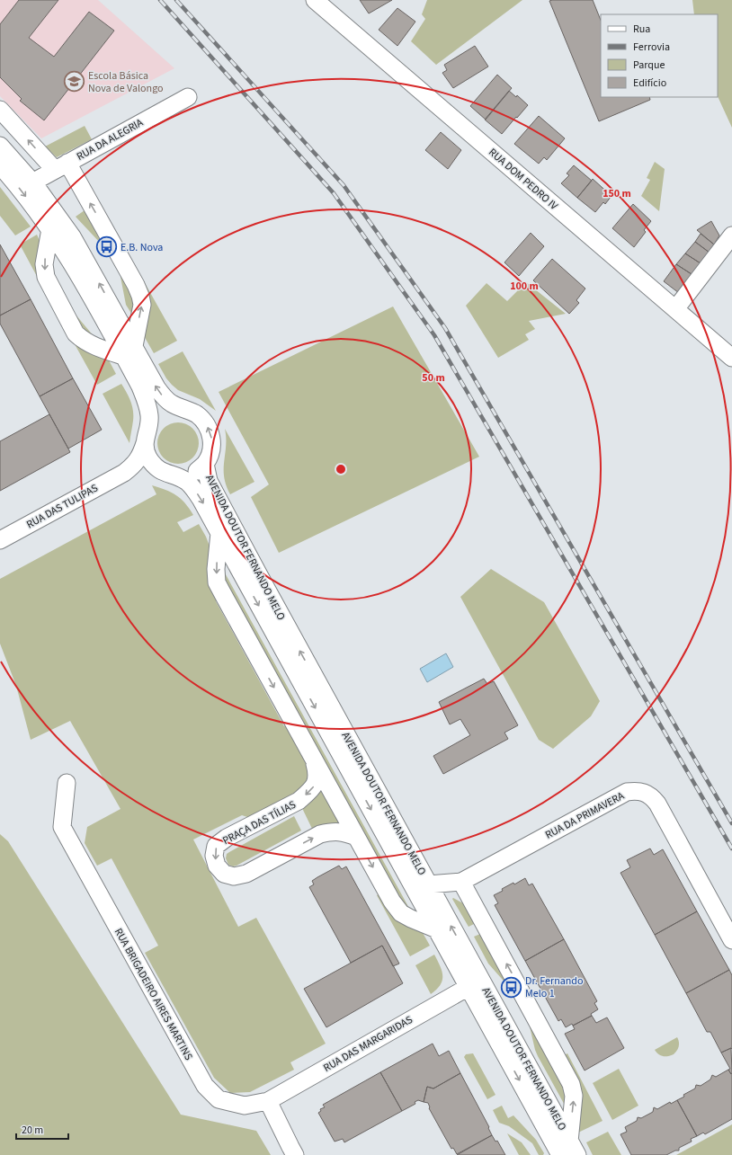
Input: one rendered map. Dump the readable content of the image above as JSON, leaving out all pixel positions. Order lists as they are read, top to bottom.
{
  "streets": {
    "street": [
      "RUA DA ALEGRIA",
      "RUA DOM PEDRO IV",
      "RUA DAS TULIPAS",
      "AVENIDA DOUTOR FERNANDO MELO",
      "RUA DA PRIMAVERA",
      "PRAÇA DAS TÍLIAS",
      "RUA BRIGADEIRO AIRES MARTINS",
      "RUA DAS MARGARIDAS"
    ]
  },
  "crossings": [
    ["RUA DA ALEGRIA", "AVENIDA DOUTOR FERNANDO MELO"],
    ["AVENIDA DOUTOR FERNANDO MELO", "RUA DA PRIMAVERA"],
    ["AVENIDA DOUTOR FERNANDO MELO", "PRAÇA DAS TÍLIAS"],
    ["AVENIDA DOUTOR FERNANDO MELO", "RUA DAS MARGARIDAS"],
    ["RUA BRIGADEIRO AIRES MARTINS", "RUA DAS MARGARIDAS"]
  ],
  "places": {
    "school or university": ["Escola Básica Nova de Valongo"],
    "bus stop": ["E.B. Nova", "Dr. Fernando Melo 1"]
  },
  "legend": [
    "Rua",
    "Ferrovia",
    "Parque",
    "Edifício"
  ],
  "scale_bar": "20 m",
  "rings": ["150 m", "100 m", "50 m"]
}
